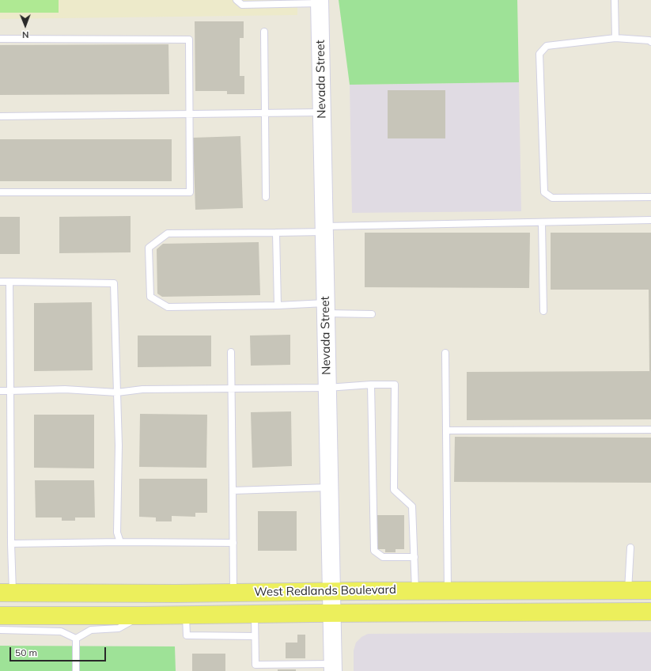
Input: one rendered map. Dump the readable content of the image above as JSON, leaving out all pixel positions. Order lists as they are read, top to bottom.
{
  "streets": {
    "main road": ["West Redlands Boulevard"],
    "street": ["Nevada Street"]
  },
  "crossings": [
    ["Nevada Street", "West Redlands Boulevard"]
  ],
  "scale_bar": "50 m",
  "north": "bottom"
}
